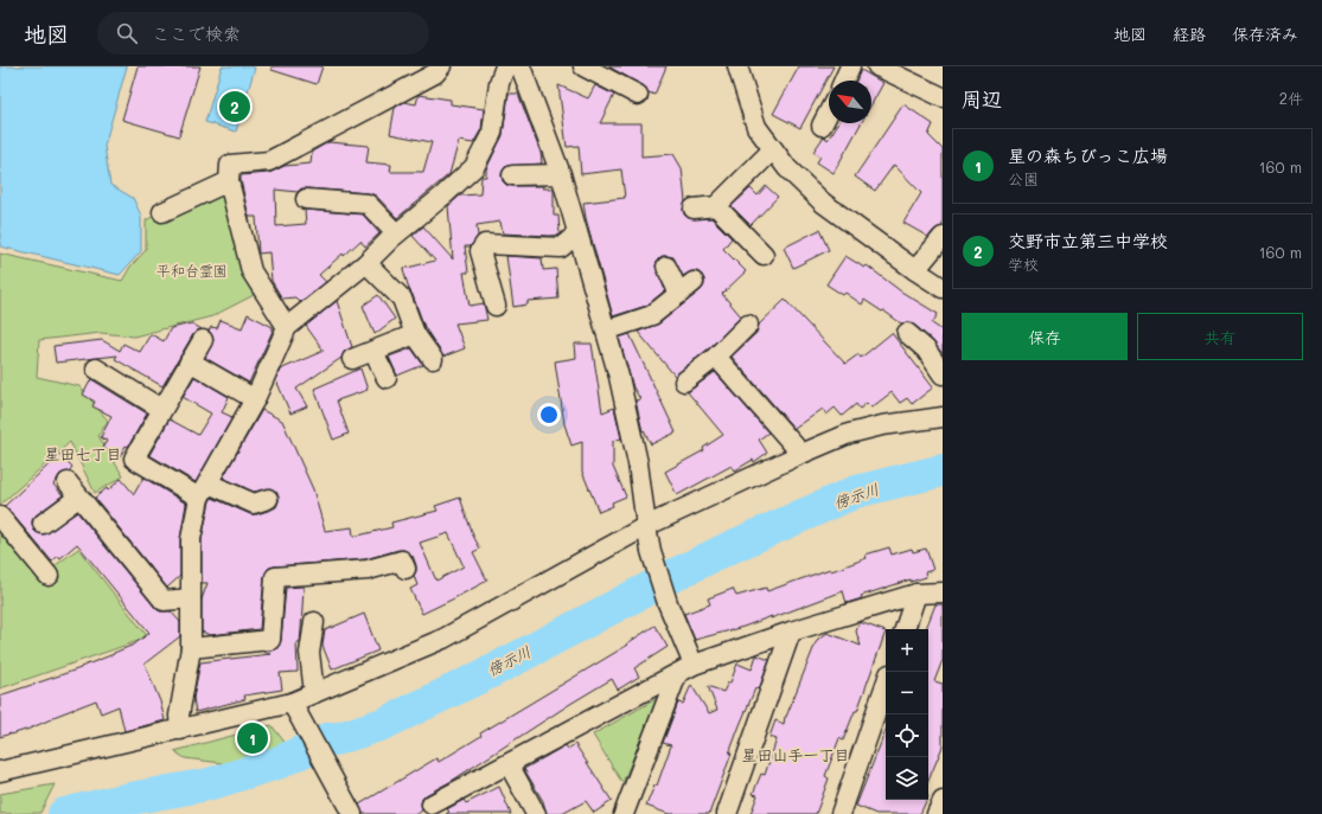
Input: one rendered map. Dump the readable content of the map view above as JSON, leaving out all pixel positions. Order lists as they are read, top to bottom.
{
  "districts": ["星田七丁目", "星田山手一丁目"],
  "water": ["傍示川"],
  "parks": ["平和台霊園"],
  "north": "top left",
  "page": {
    "header": "地図",
    "search": "ここで検索",
    "nav": ["地図", "経路", "保存済み"],
    "heading": ["周辺", "2件"],
    "pins": ["2", "1"],
    "list": [
      {
        "mark": "1",
        "name": "星の森ちびっこ広場",
        "note": "公園",
        "value": "160 m"
      },
      {
        "mark": "2",
        "name": "交野市立第三中学校",
        "note": "学校",
        "value": "160 m"
      }
    ],
    "buttons": ["保存", "共有"],
    "map_buttons": ["+", "−"]
  }
}
